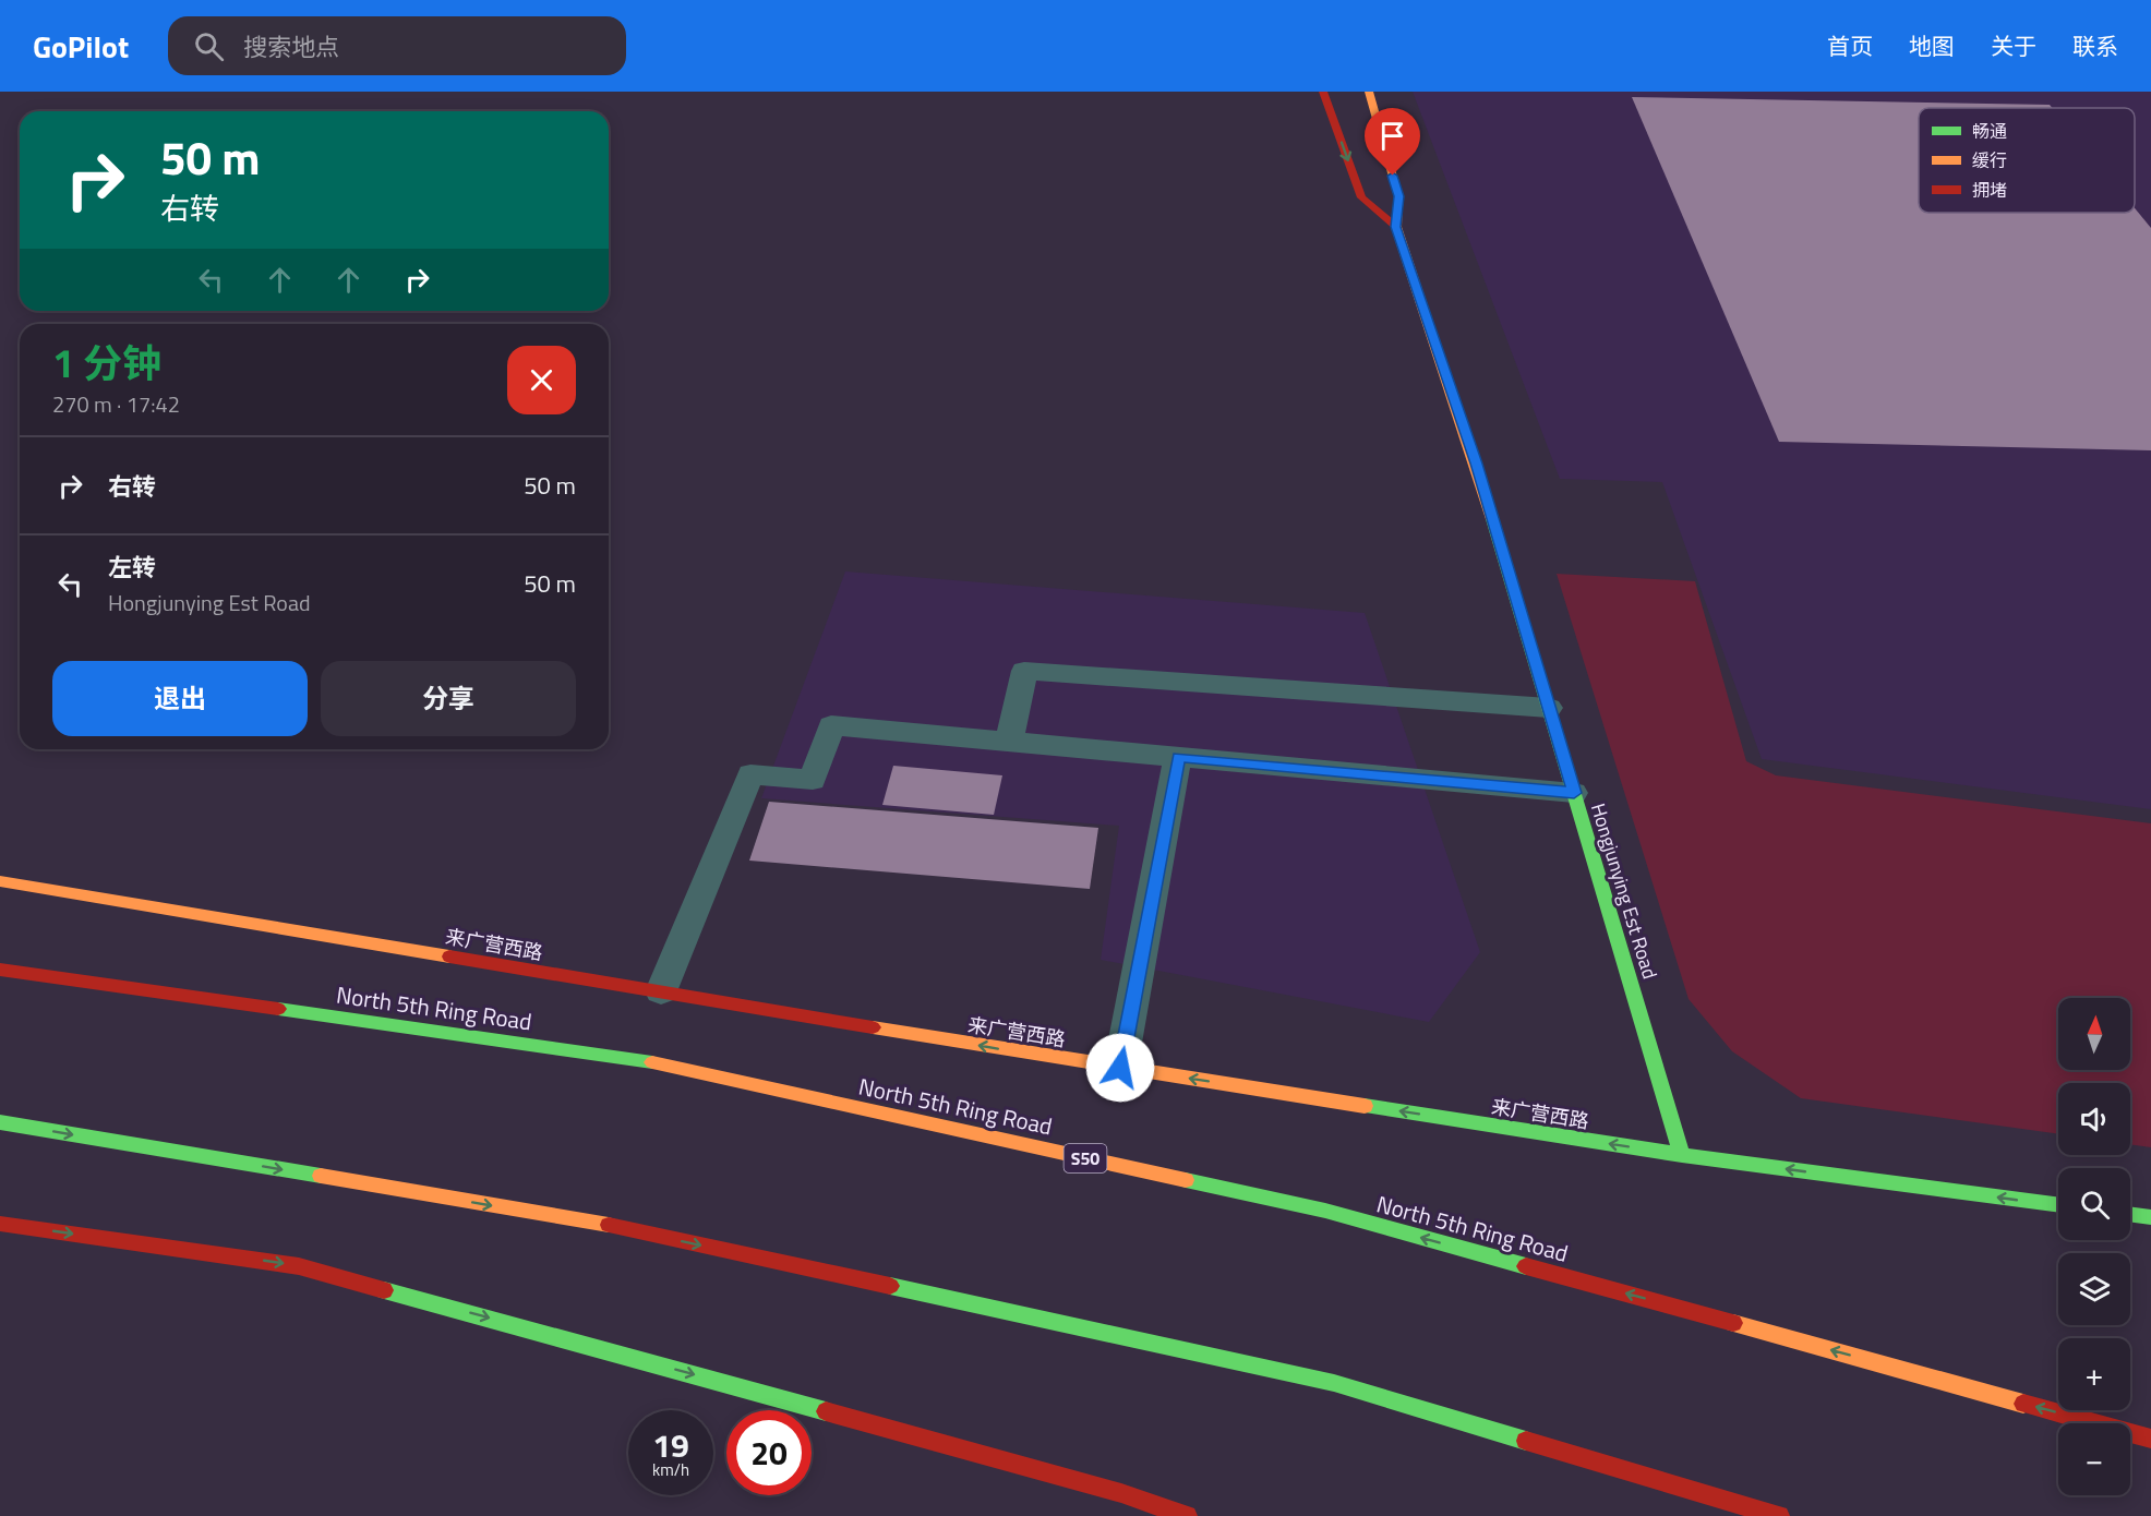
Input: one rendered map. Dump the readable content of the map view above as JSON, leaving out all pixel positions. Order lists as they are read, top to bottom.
{
  "streets": {
    "main road": [
      "Hongjunying Est Road",
      "来广营西路",
      "North 5th Ring Road",
      "S50"
    ]
  },
  "crossings": [
    ["Hongjunying Est Road", "来广营西路"]
  ],
  "one_way": ["来广营西路", "North 5th Ring Road"],
  "legend": ["畅通", "缓行", "拥堵"],
  "north": "top",
  "page": {
    "header": "GoPilot",
    "search": "搜索地点",
    "nav": [
      "首页",
      "地图",
      "关于",
      "联系"
    ],
    "turn": ["50 m", "右转"],
    "heading": ["1 分钟", "270 m · 17:42"],
    "list": [
      {
        "name": "右转",
        "value": "50 m"
      },
      {
        "name": "左转",
        "note": "Hongjunying Est Road",
        "value": "50 m"
      }
    ],
    "buttons": ["退出", "分享"],
    "map_buttons": ["+", "−"],
    "speed": "19 km/h",
    "limit": "20"
  }
}
